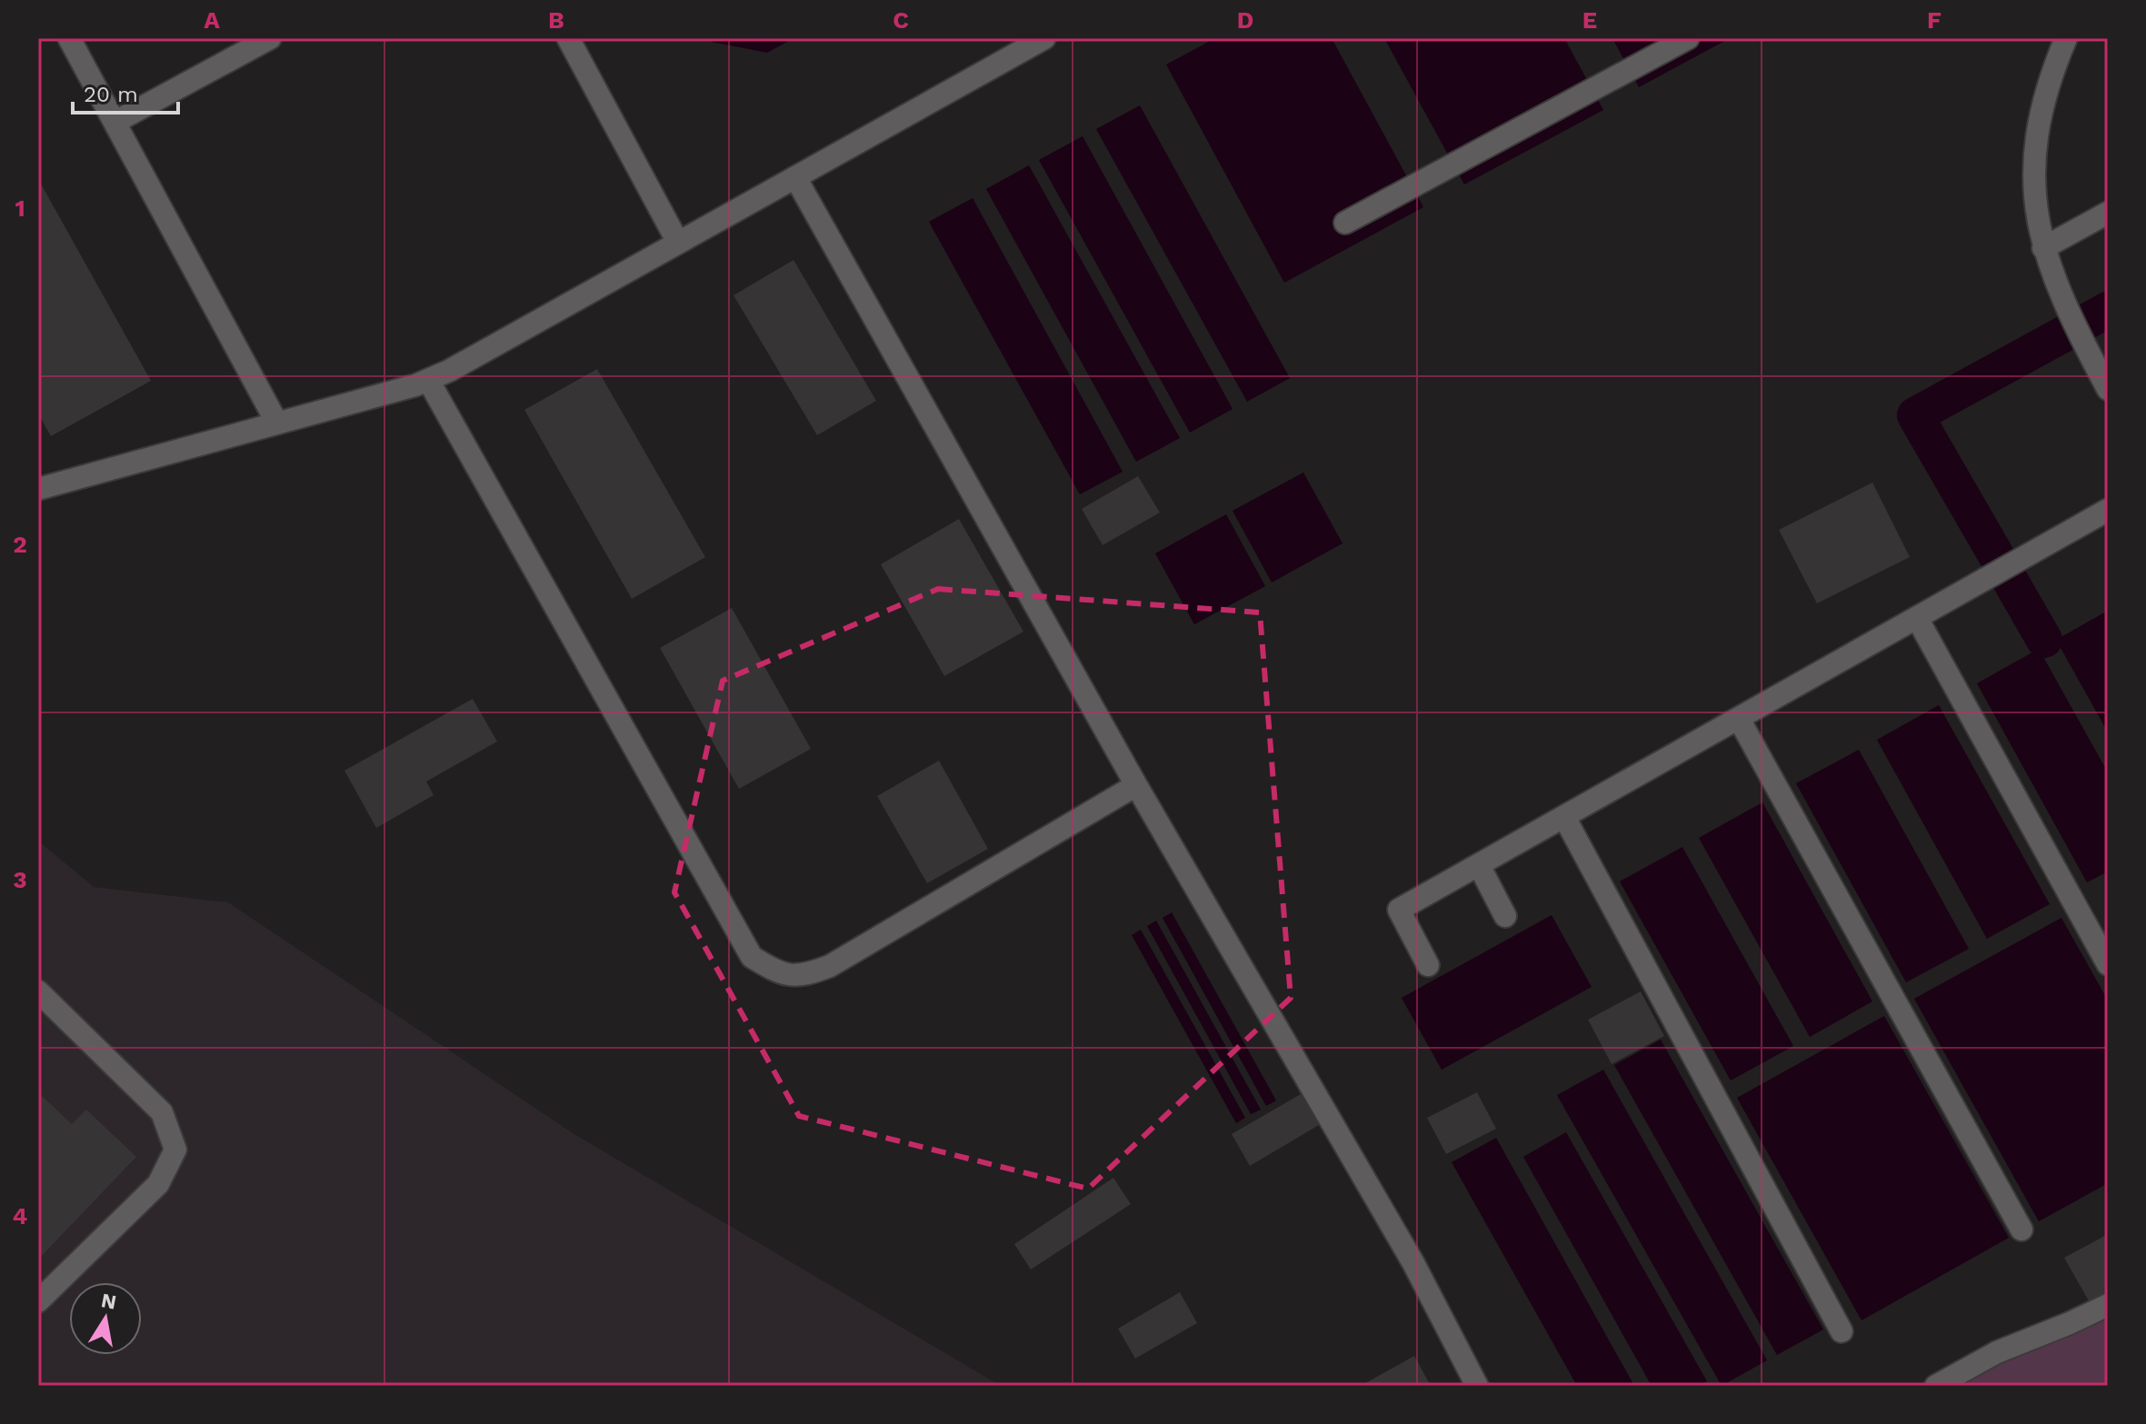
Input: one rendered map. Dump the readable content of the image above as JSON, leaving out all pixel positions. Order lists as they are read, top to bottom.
{
  "scale_bar": "20 m",
  "north": "top",
  "grid": {
    "columns": [
      "A",
      "B",
      "C",
      "D",
      "E",
      "F"
    ],
    "rows": [
      "1",
      "2",
      "3",
      "4"
    ]
  }
}
